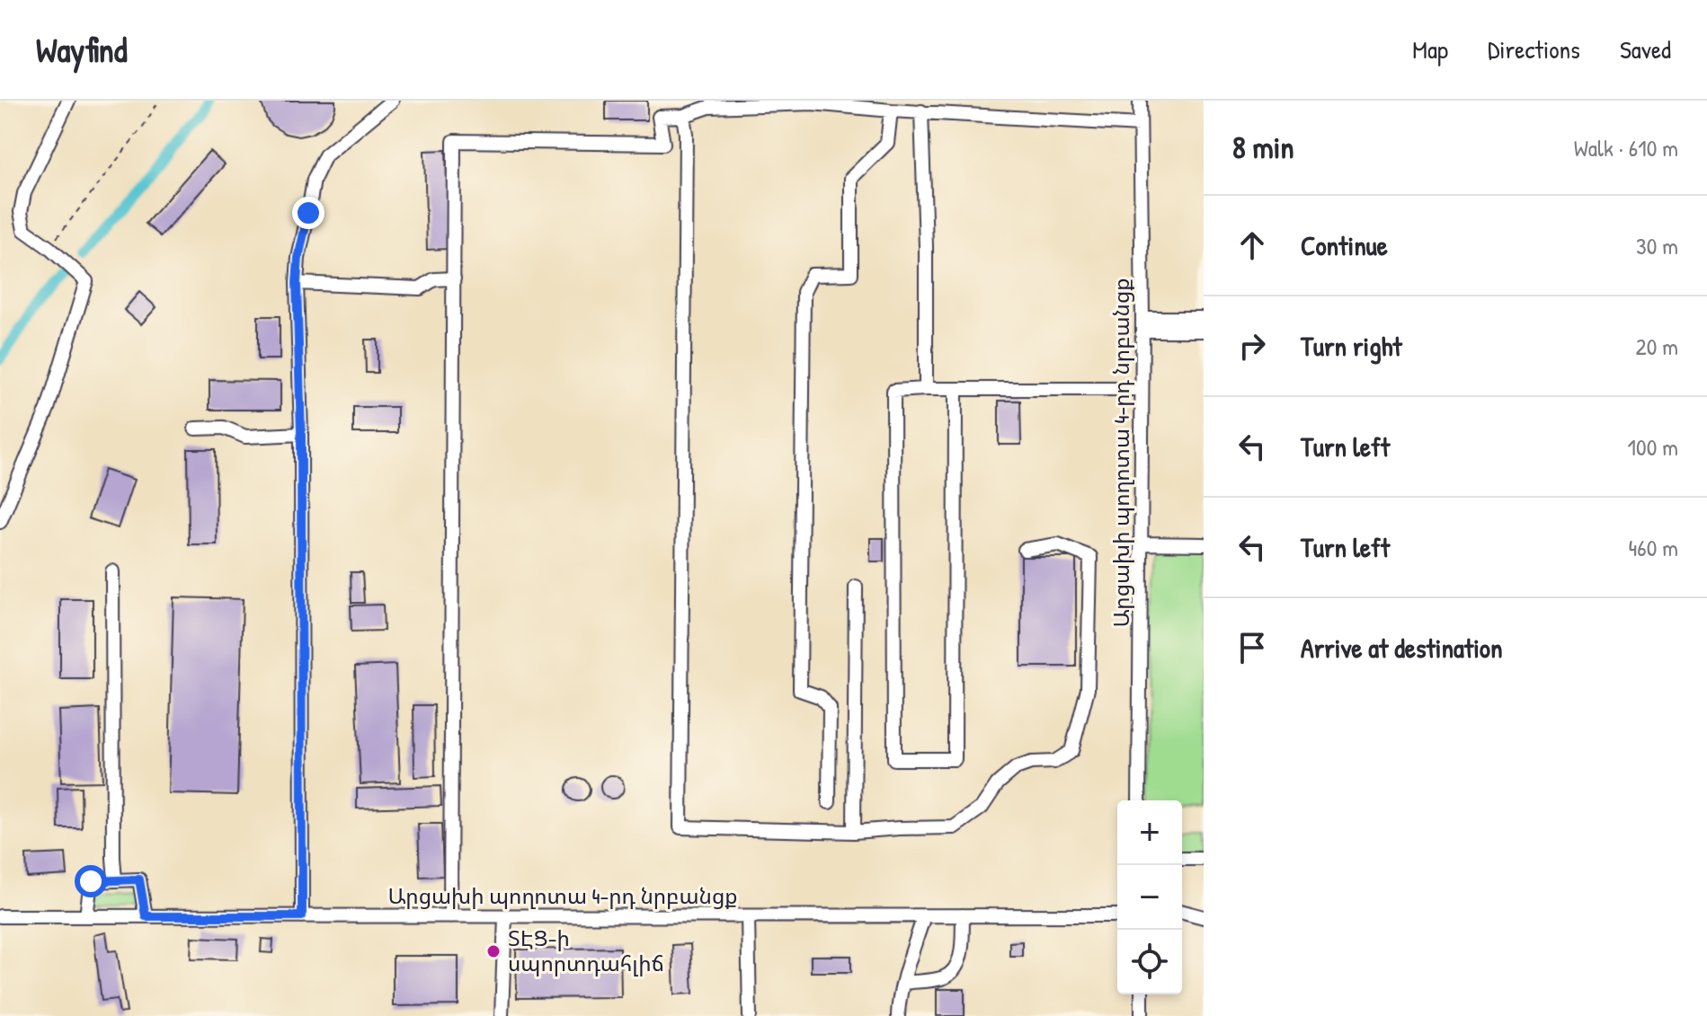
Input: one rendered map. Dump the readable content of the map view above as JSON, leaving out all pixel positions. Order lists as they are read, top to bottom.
{
  "streets": {
    "street": ["Արցախի պողոտա 4-րդ նրբանցք"]
  },
  "places": ["ՏԷՑ-ի սպորտդահլիճ"],
  "page": {
    "header": "Wayfind",
    "nav": ["Map", "Directions", "Saved"],
    "heading": ["8 min", "Walk · 610 m"],
    "list": [
      ["Continue", "30 m"],
      ["Turn right", "20 m"],
      ["Turn left", "100 m"],
      ["Turn left", "460 m"],
      "Arrive at destination"
    ],
    "map_buttons": ["+", "−"]
  }
}
